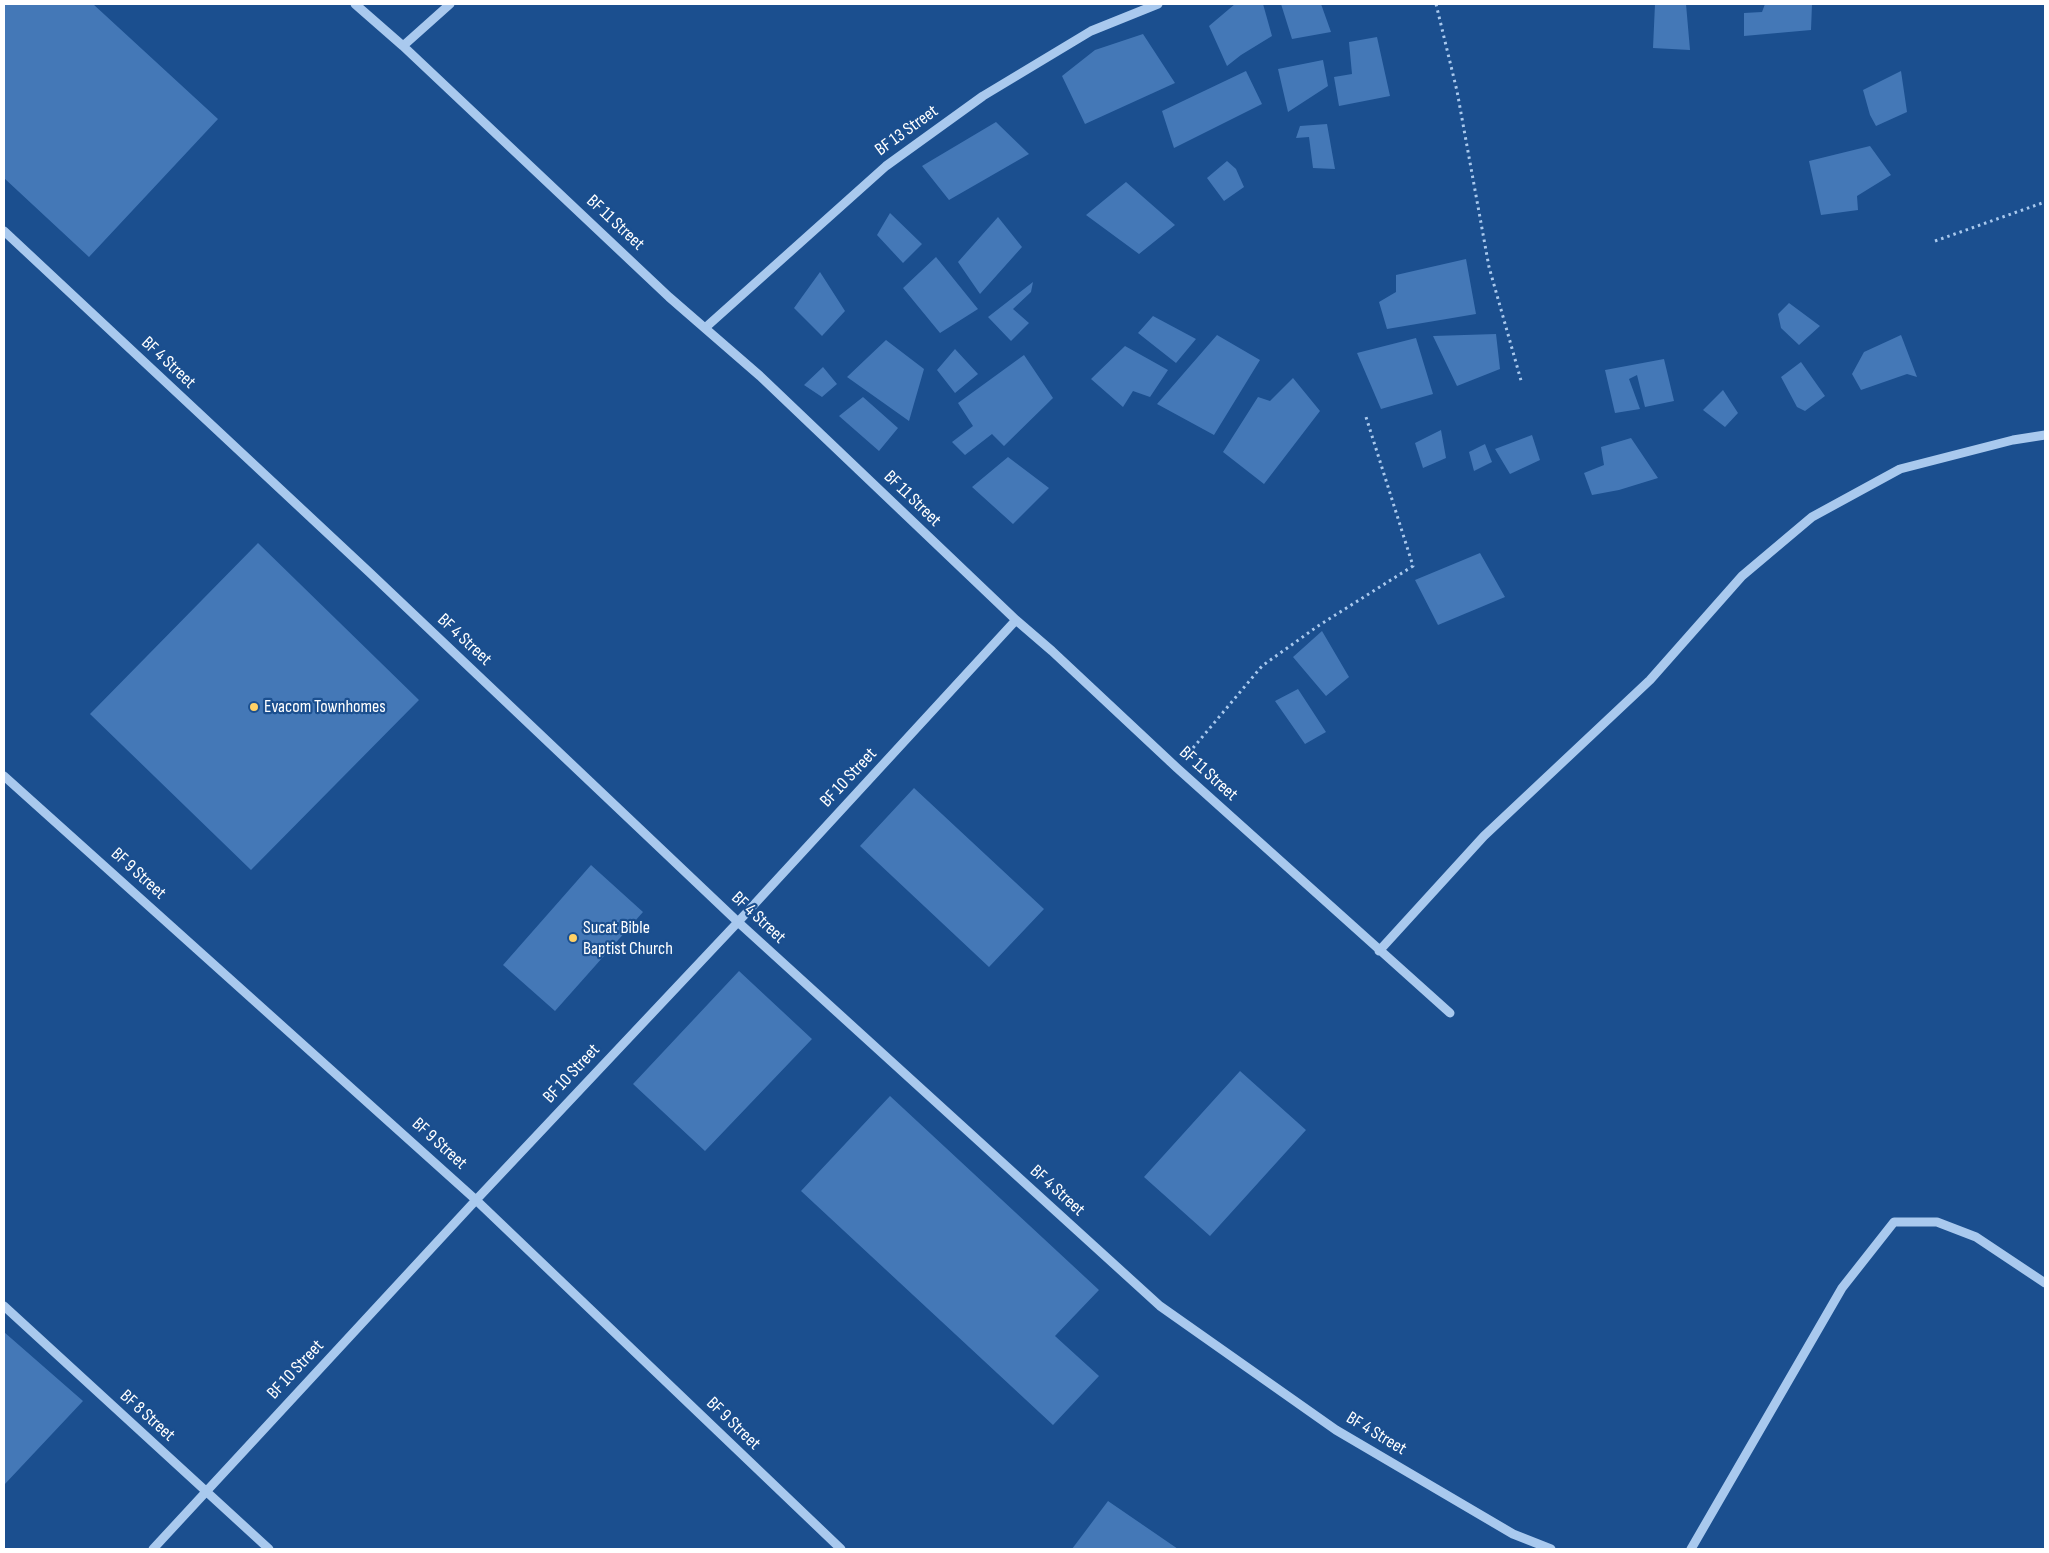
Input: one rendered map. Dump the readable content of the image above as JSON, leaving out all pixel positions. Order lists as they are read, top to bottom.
{
  "streets": {
    "street": [
      "BF 13 Street",
      "BF 11 Street",
      "BF 4 Street",
      "BF 10 Street",
      "BF 9 Street",
      "BF 8 Street"
    ]
  },
  "crossings": [
    ["BF 13 Street", "BF 11 Street"],
    ["BF 11 Street", "BF 10 Street"],
    ["BF 4 Street", "BF 10 Street"],
    ["BF 10 Street", "BF 9 Street"],
    ["BF 10 Street", "BF 8 Street"]
  ],
  "places": ["Evacom Townhomes", "Sucat Bible Baptist Church"]
}
